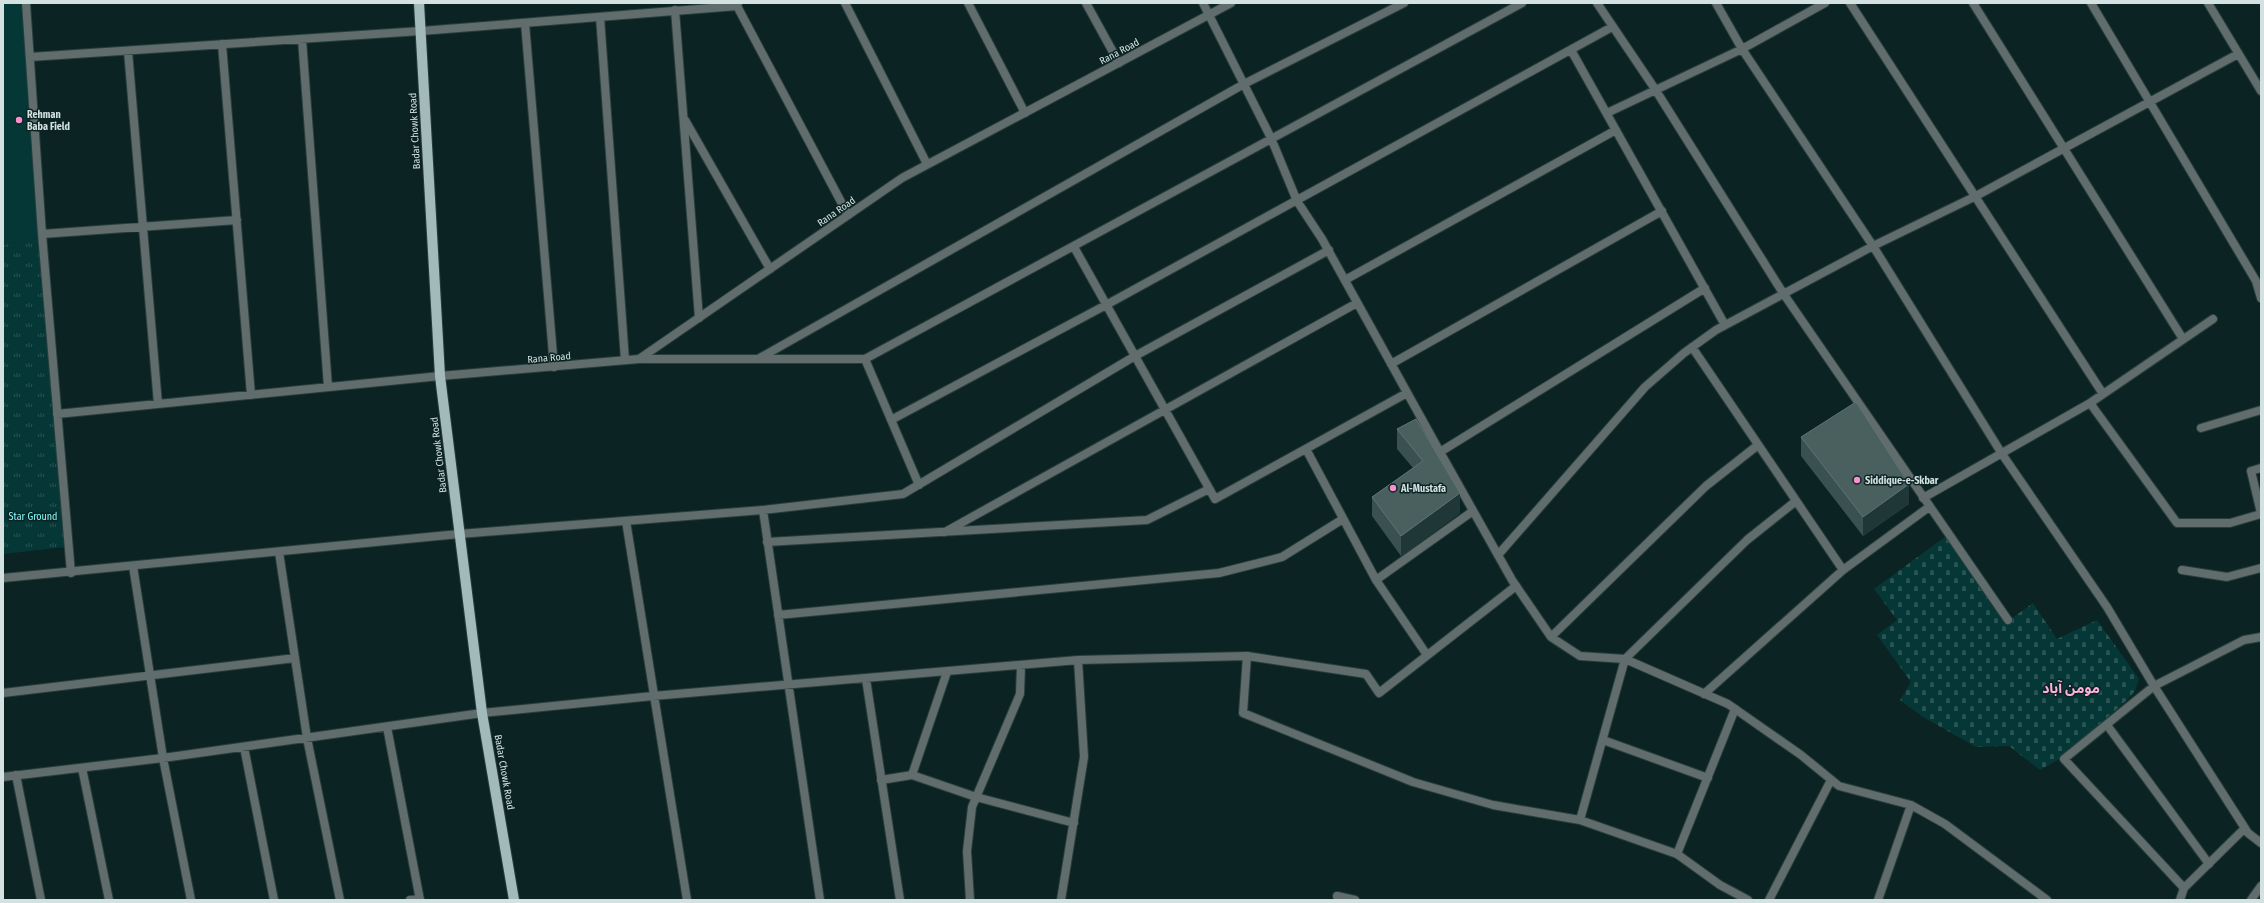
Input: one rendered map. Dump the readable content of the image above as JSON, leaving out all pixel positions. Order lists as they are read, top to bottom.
{
  "streets": {
    "main road": ["Badar Chowk Road"],
    "street": ["Rana Road"]
  },
  "crossings": [
    ["Rana Road", "Badar Chowk Road"]
  ],
  "districts": ["مومن آباد"],
  "parks": ["Star Ground"],
  "places": ["Rehman Baba Field", "Siddique-e-Skbar", "Al-Mustafa"]
}
